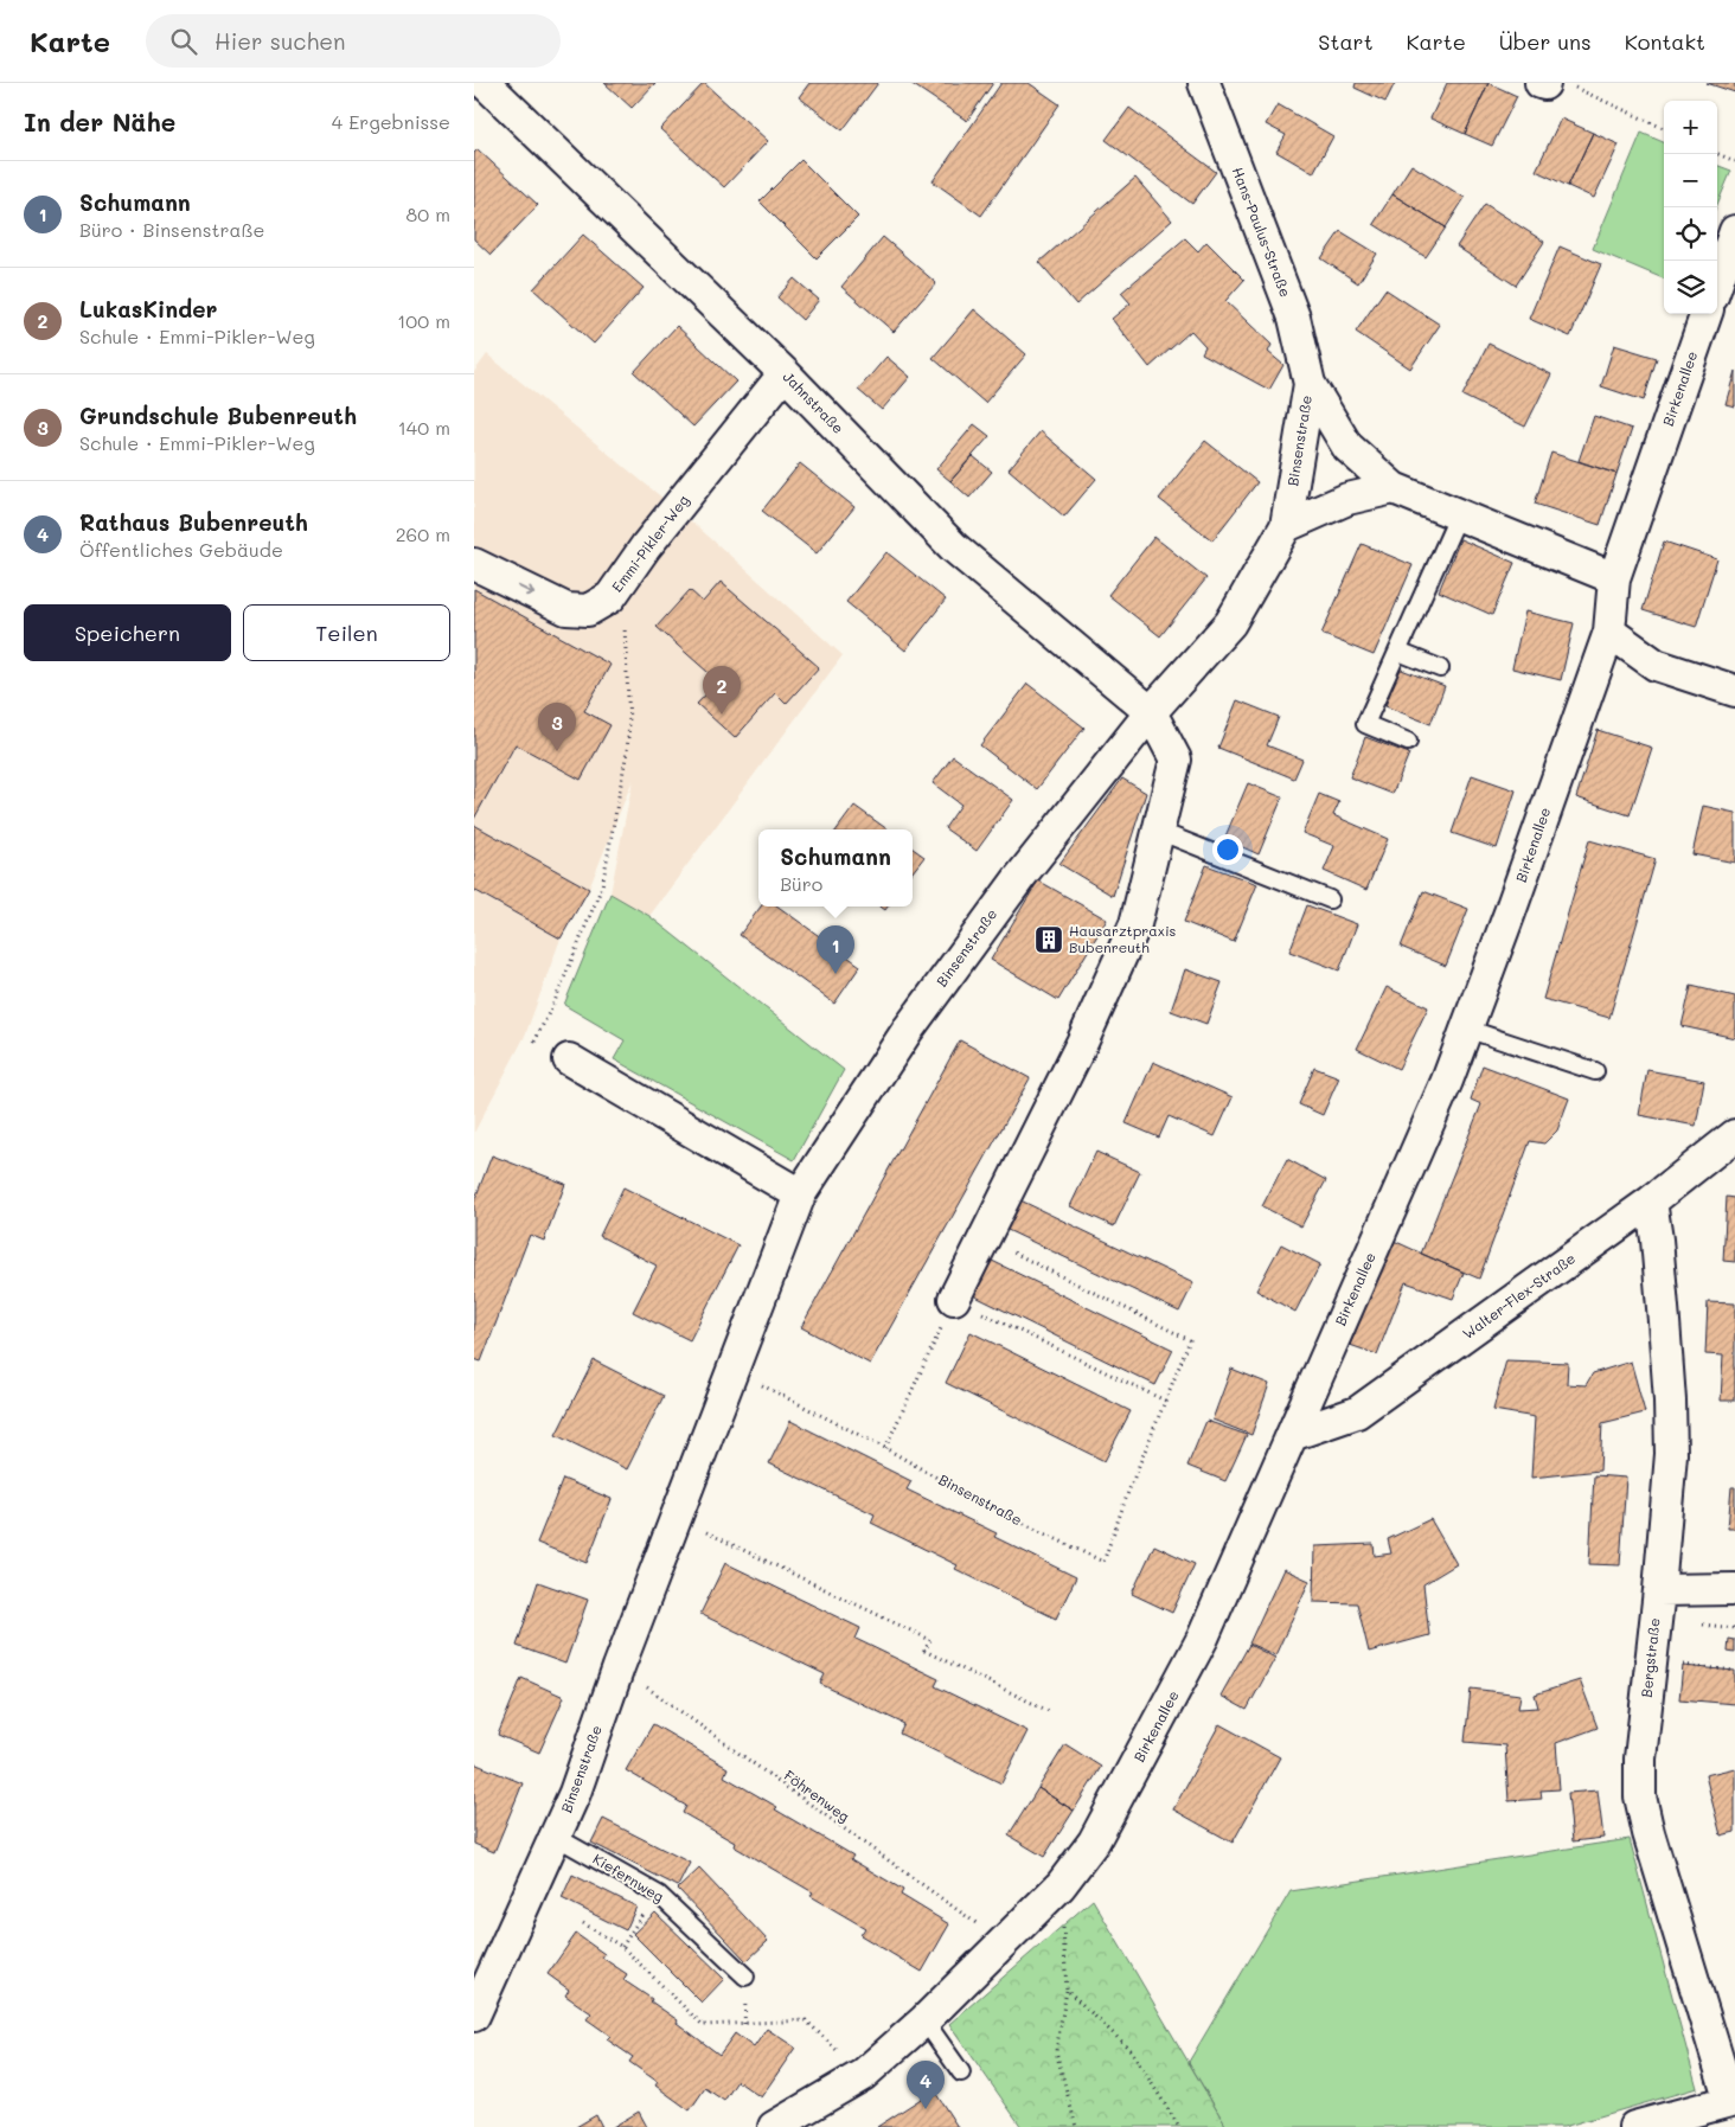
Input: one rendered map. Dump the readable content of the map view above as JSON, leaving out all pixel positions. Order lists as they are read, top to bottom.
{
  "streets": {
    "street": [
      "Hans-Paulus-Straße",
      "Birkenallee",
      "Jahnstraße",
      "Binsenstraße",
      "Emmi-Pikler-Weg",
      "Walter-Flex-Straße",
      "Bergstraße"
    ],
    "lane": ["Kiefernweg"],
    "path": ["Föhrenweg"]
  },
  "crossings": [
    ["Hans-Paulus-Straße", "Binsenstraße"],
    ["Birkenallee", "Binsenstraße"],
    ["Birkenallee", "Walter-Flex-Straße"],
    ["Birkenallee", "Föhrenweg"],
    ["Jahnstraße", "Binsenstraße"],
    ["Jahnstraße", "Emmi-Pikler-Weg"],
    ["Binsenstraße", "Föhrenweg"],
    ["Binsenstraße", "Kiefernweg"],
    ["Walter-Flex-Straße", "Bergstraße"]
  ],
  "places": {
    "building": ["Hausarztpraxis Bubenreuth"]
  },
  "page": {
    "header": "Karte",
    "search": "Hier suchen",
    "nav": [
      "Start",
      "Karte",
      "Über uns",
      "Kontakt"
    ],
    "heading": ["In der Nähe", "4 Ergebnisse"],
    "map_buttons": ["+", "−"],
    "list": [
      {
        "mark": "1",
        "name": "Schumann",
        "note": "Büro · Binsenstraße",
        "value": "80 m"
      },
      {
        "mark": "2",
        "name": "LukasKinder",
        "note": "Schule · Emmi-Pikler-Weg",
        "value": "100 m"
      },
      {
        "mark": "3",
        "name": "Grundschule Bubenreuth",
        "note": "Schule · Emmi-Pikler-Weg",
        "value": "140 m"
      },
      {
        "mark": "4",
        "name": "Rathaus Bubenreuth",
        "note": "Öffentliches Gebäude",
        "value": "260 m"
      }
    ],
    "buttons": ["Speichern", "Teilen"],
    "pins": [
      "2",
      "3",
      "1",
      "4"
    ],
    "popup": ["Schumann", "Büro"]
  }
}
